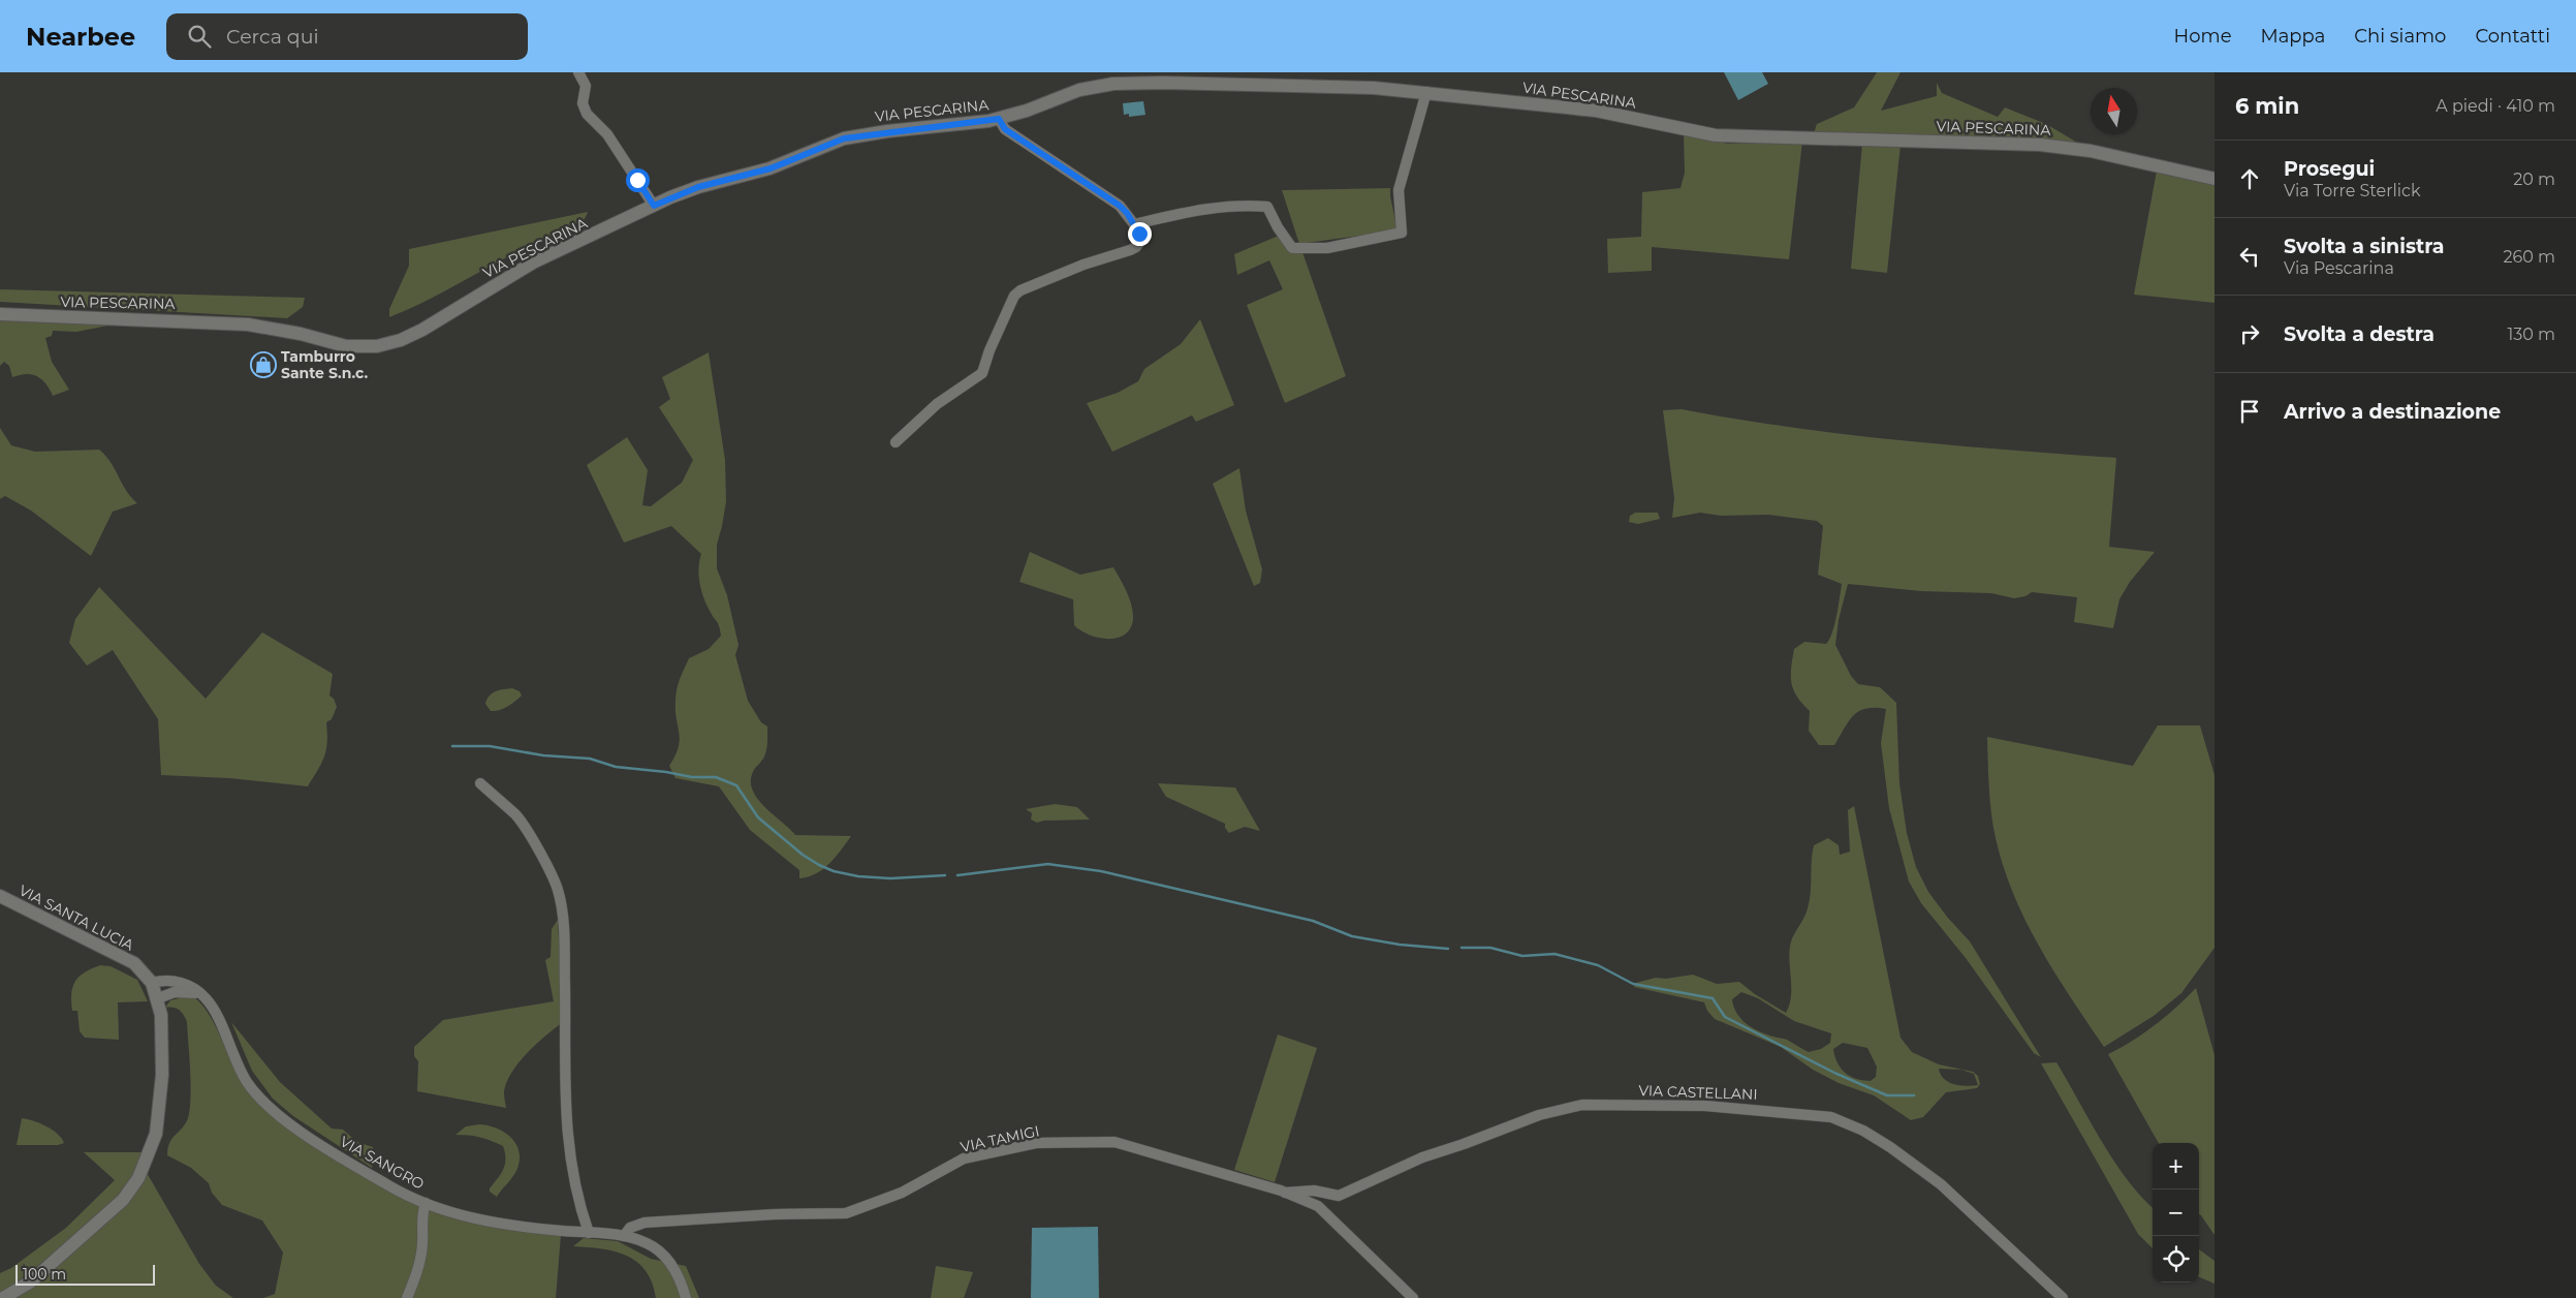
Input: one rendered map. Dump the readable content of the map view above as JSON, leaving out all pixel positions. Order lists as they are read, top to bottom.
{
  "streets": {
    "street": [
      "VIA PESCARINA",
      "VIA SANTA LUCIA",
      "VIA CASTELLANI",
      "VIA TAMIGI",
      "VIA SANGRO"
    ]
  },
  "crossings": [
    ["VIA SANTA LUCIA", "VIA SANGRO"],
    ["VIA CASTELLANI", "VIA TAMIGI"],
    ["VIA TAMIGI", "VIA SANGRO"]
  ],
  "places": {
    "shop": ["Tamburro Sante S.n.c."]
  },
  "scale_bar": "100 m",
  "north": "top",
  "page": {
    "header": "Nearbee",
    "search": "Cerca qui",
    "nav": [
      "Home",
      "Mappa",
      "Chi siamo",
      "Contatti"
    ],
    "heading": ["6 min", "A piedi · 410 m"],
    "list": [
      ["Prosegui", "Via Torre Sterlick", "20 m"],
      ["Svolta a sinistra", "Via Pescarina", "260 m"],
      ["Svolta a destra", "130 m"],
      "Arrivo a destinazione"
    ],
    "map_buttons": ["+", "−"],
    "scale": "100 m"
  }
}
